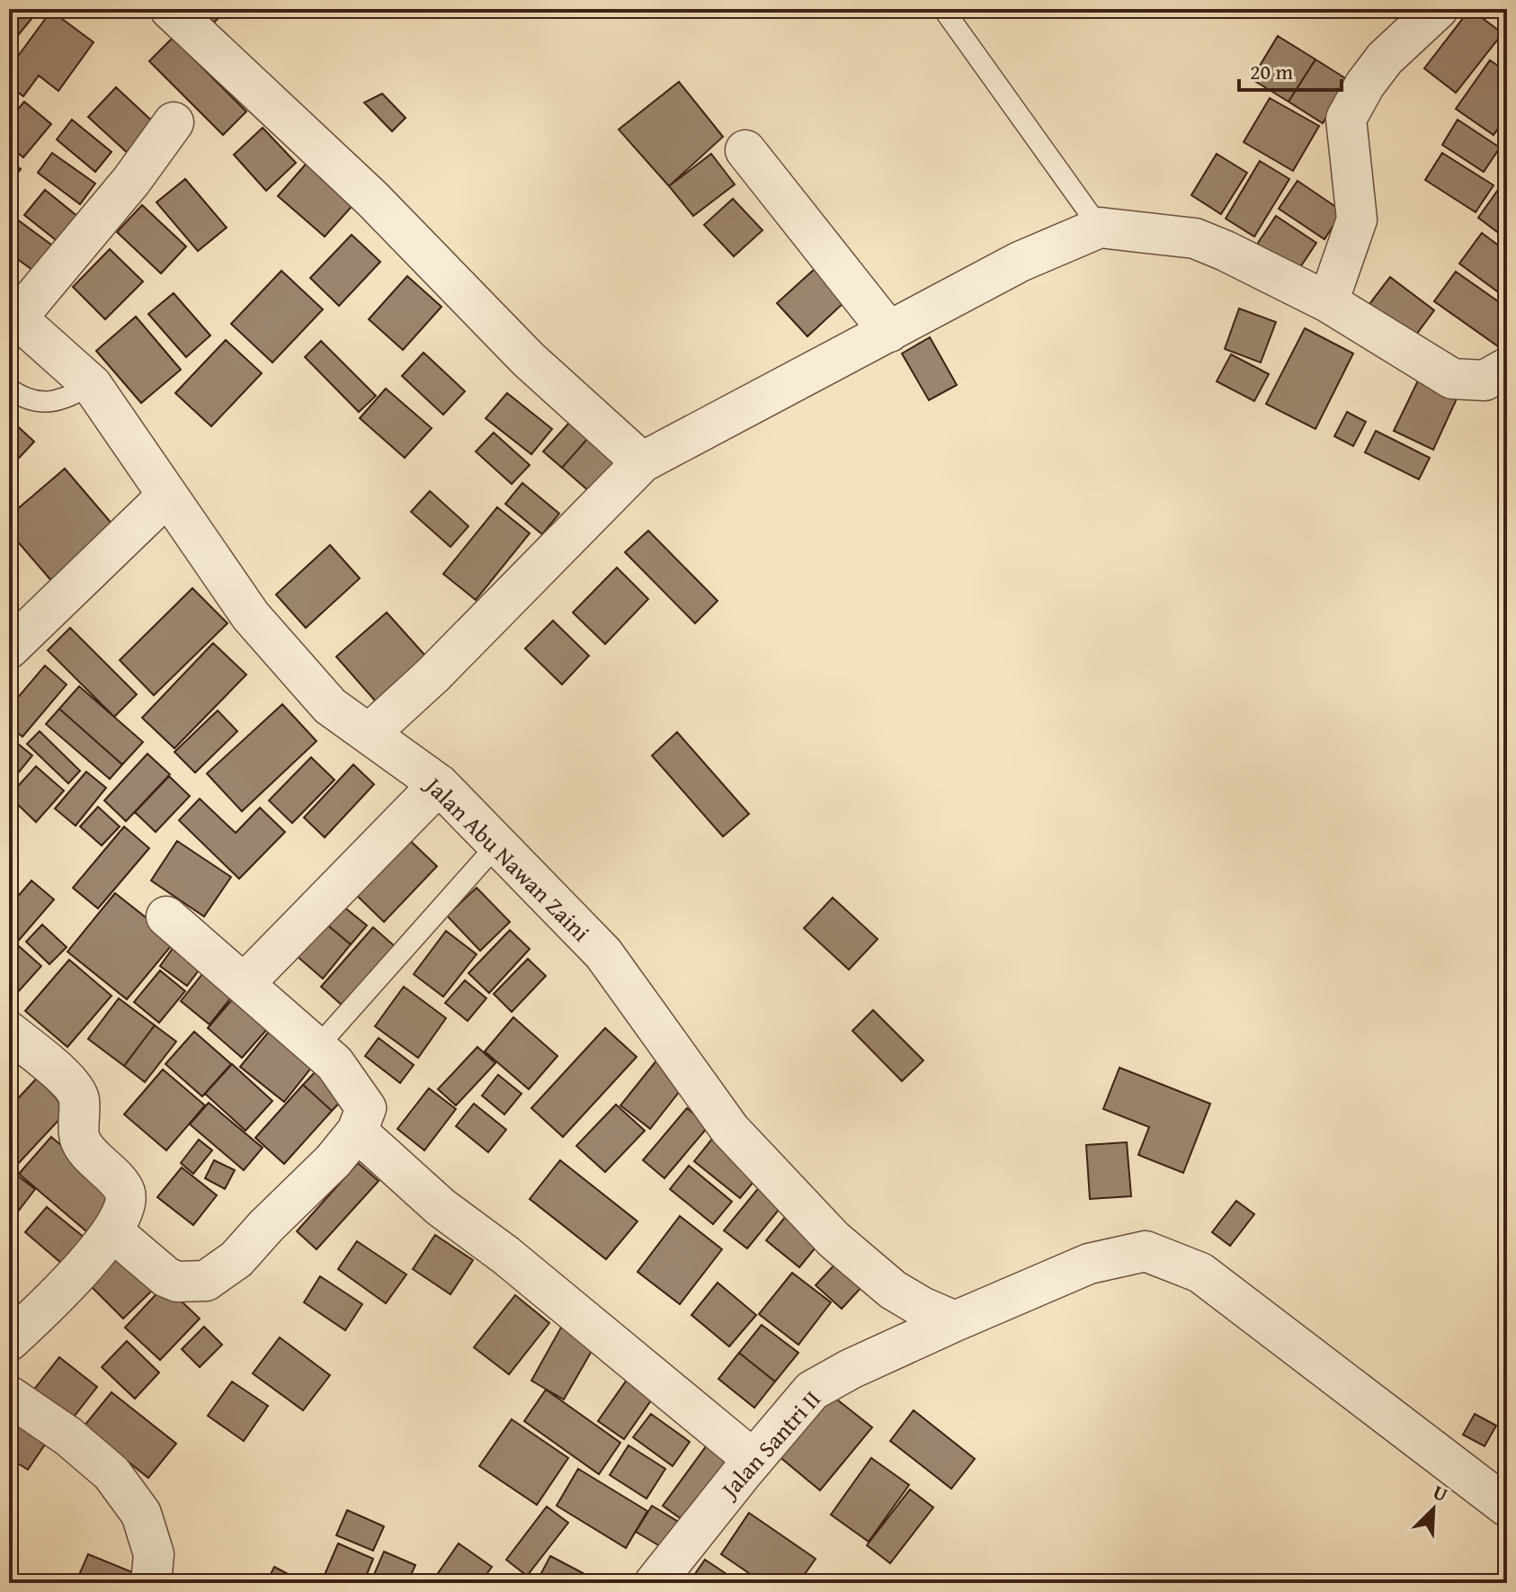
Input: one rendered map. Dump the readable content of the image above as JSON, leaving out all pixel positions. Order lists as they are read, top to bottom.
{
  "streets": {
    "street": ["Jalan Abu Nawan Zaini", "Jalan Santri II"]
  },
  "crossings": [
    ["Jalan Abu Nawan Zaini", "Jalan Santri II"]
  ],
  "scale_bar": "20 m",
  "north": "top right"
}
